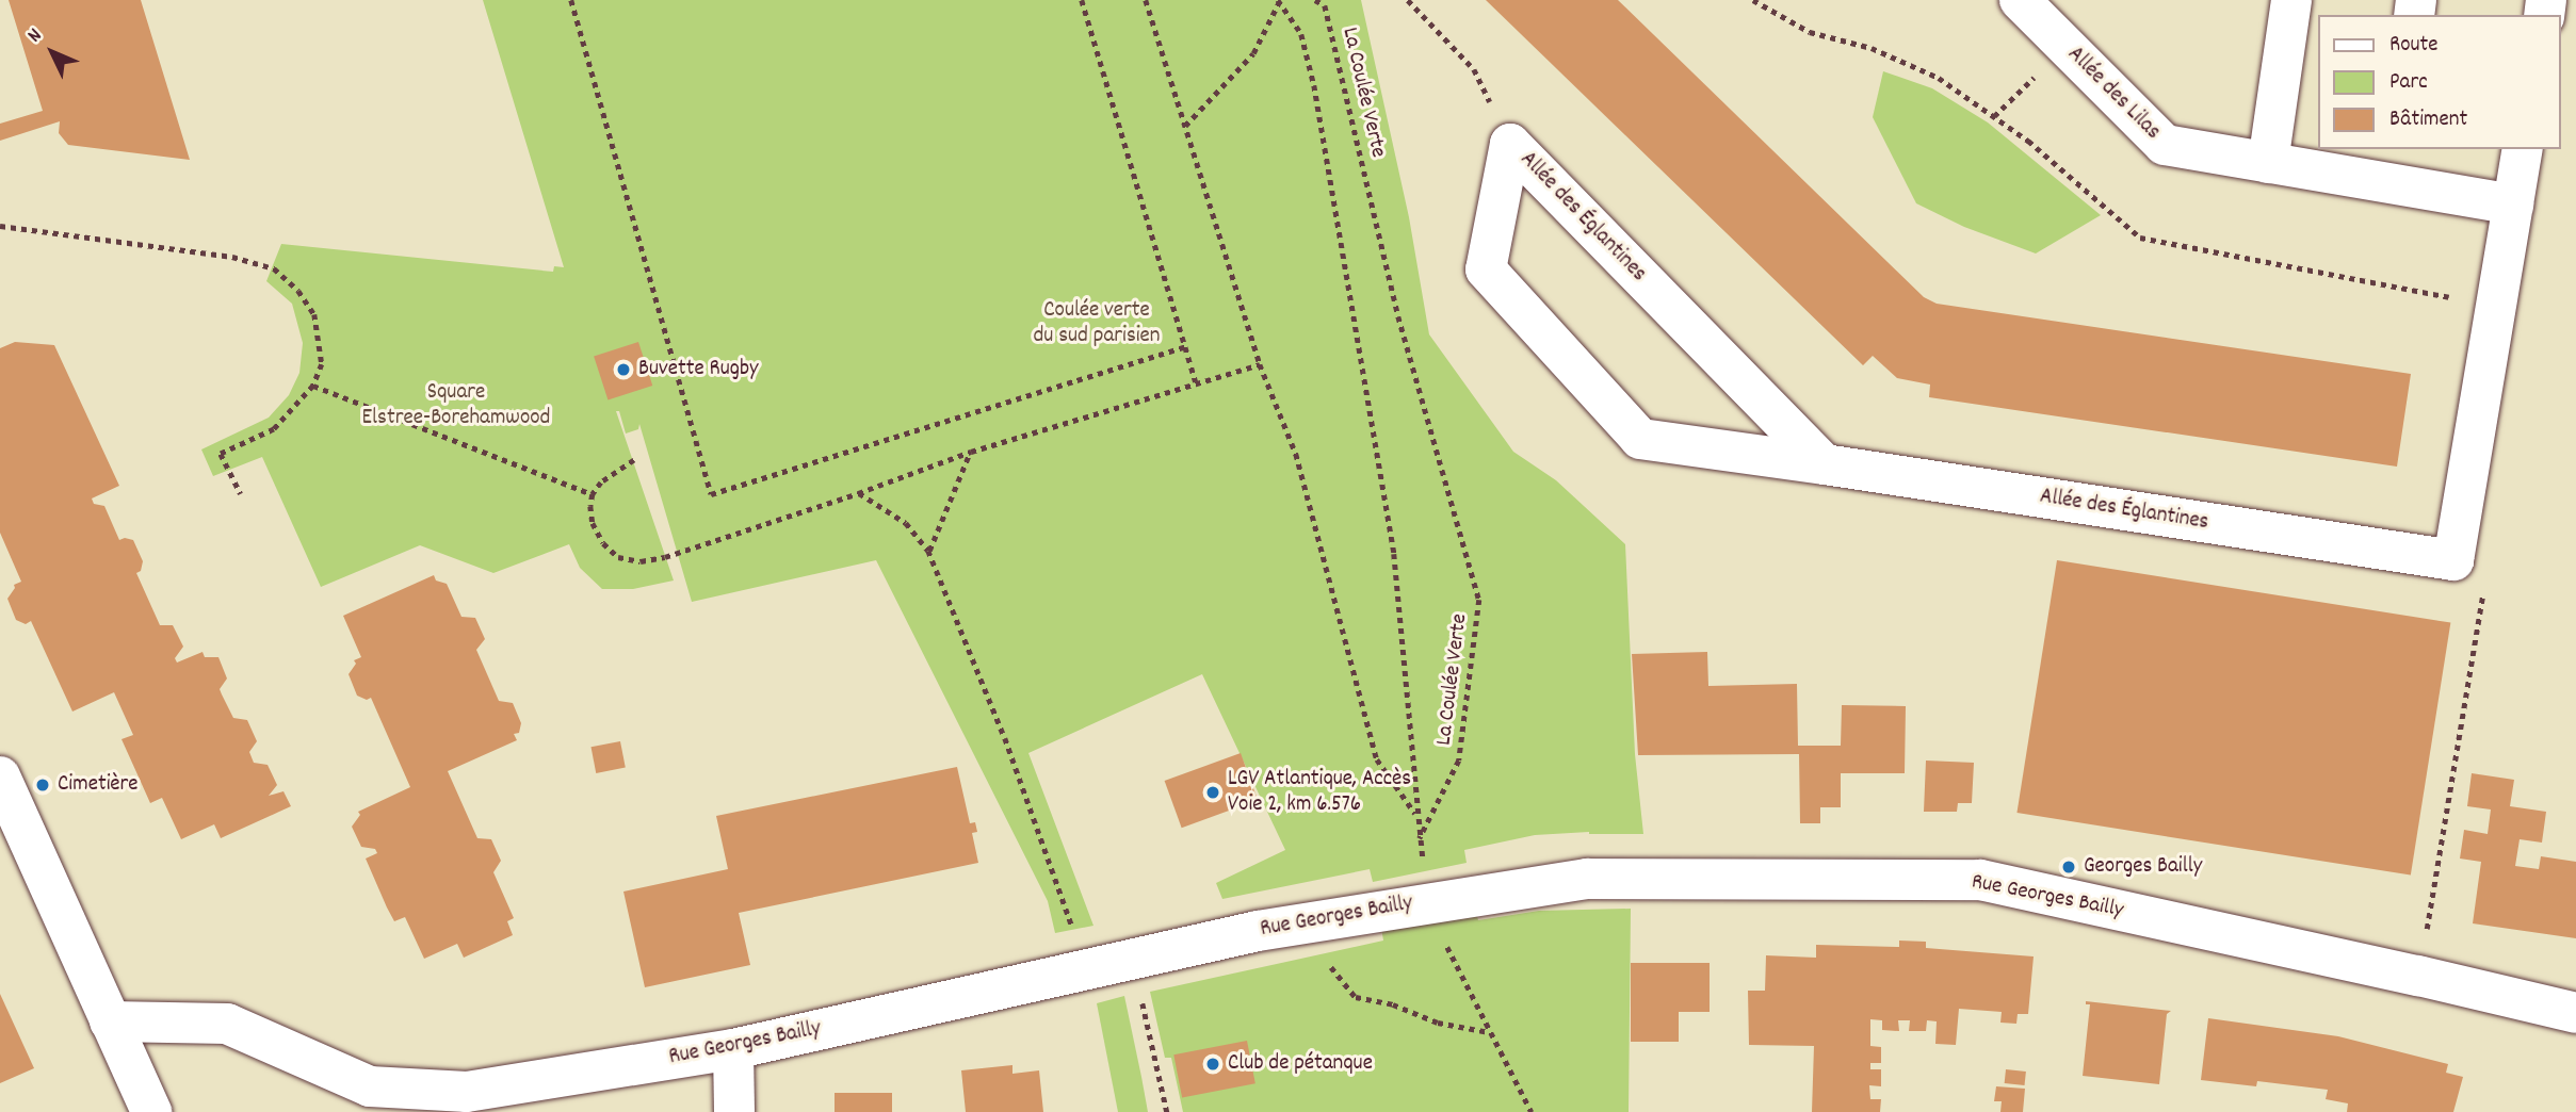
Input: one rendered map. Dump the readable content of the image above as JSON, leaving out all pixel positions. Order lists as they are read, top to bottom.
{
  "streets": {
    "street": ["Allée des Lilas", "Allée des Églantines", "Rue Georges Bailly"],
    "path": ["La Coulée Verte"]
  },
  "parks": ["Coulée verte du sud parisien", "Square Elstree-Borehamwood"],
  "places": [
    "Buvette Rugby",
    "Cimetière",
    "LGV Atlantique, Accès Voie 2, km 6.576",
    "Georges Bailly",
    "Club de pétanque"
  ],
  "legend": ["Route", "Parc", "Bâtiment"],
  "north": "top left"
}
